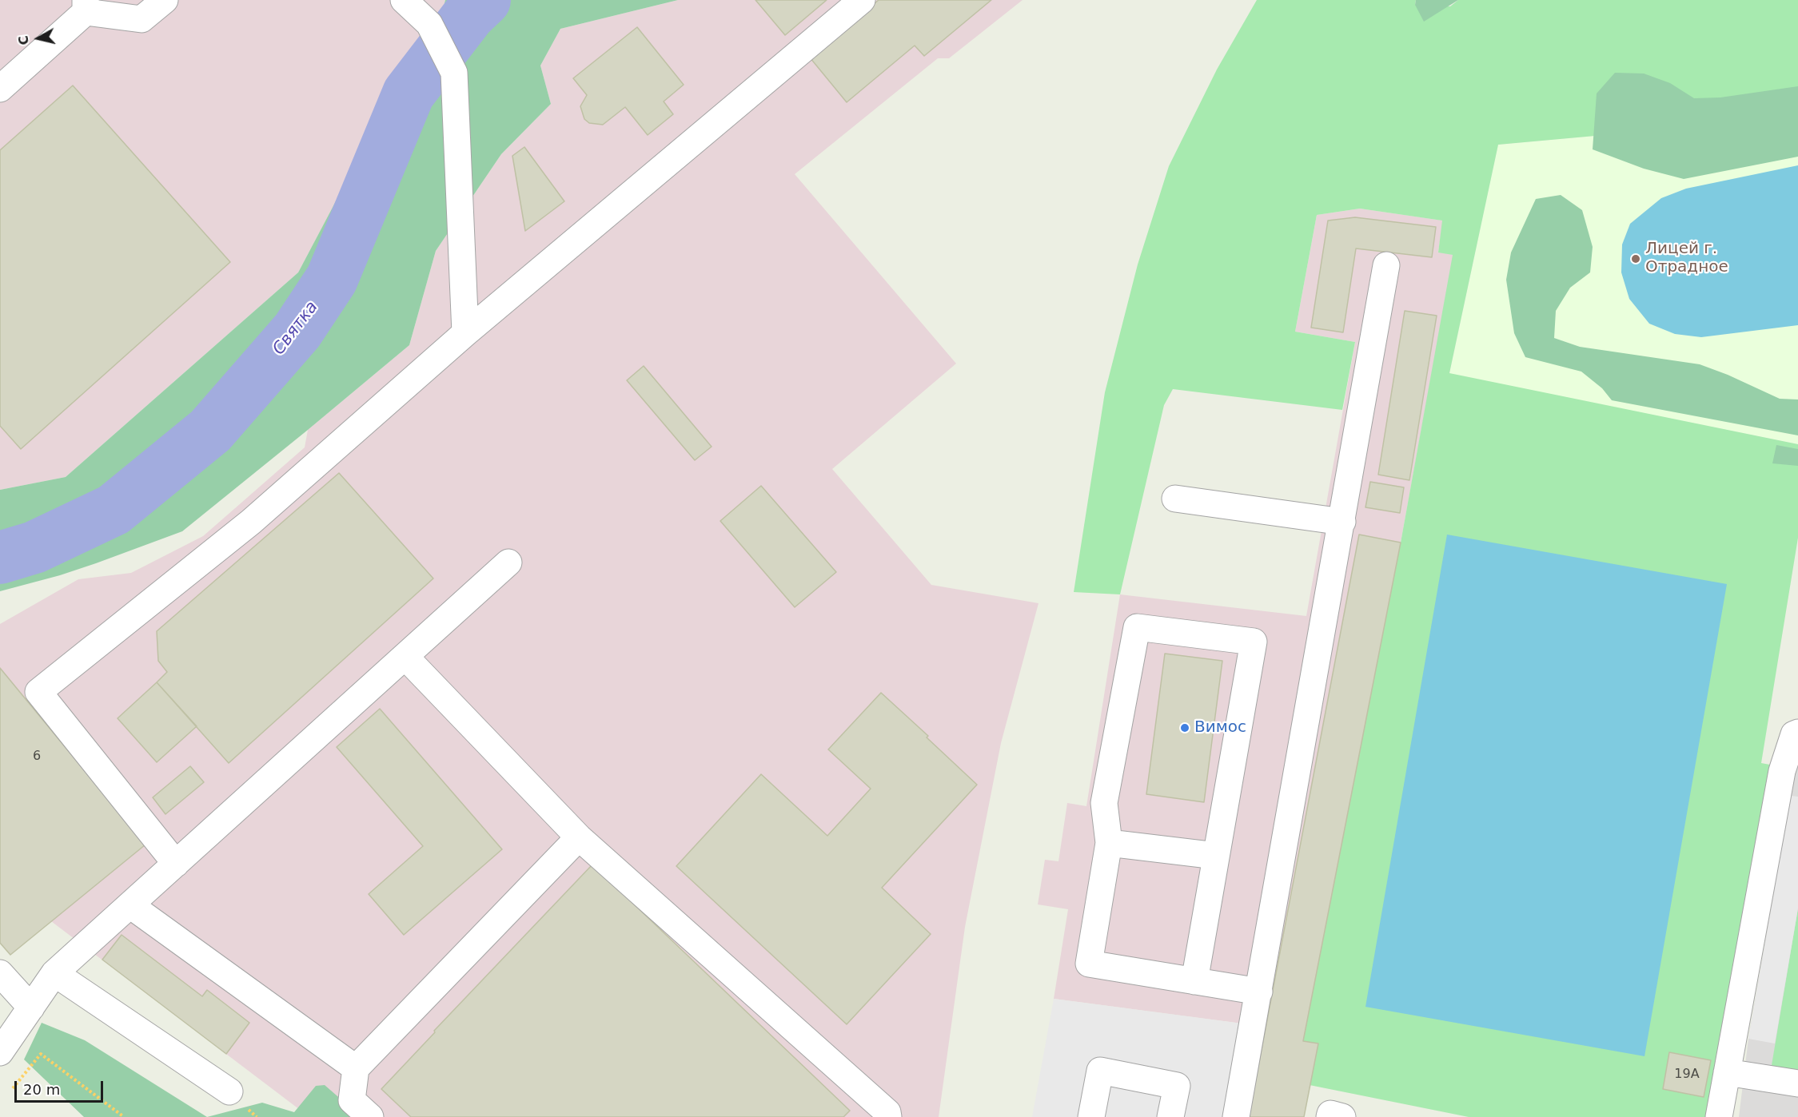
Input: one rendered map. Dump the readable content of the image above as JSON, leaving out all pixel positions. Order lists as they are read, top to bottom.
{
  "water": ["Святка"],
  "places": ["Лицей г. Отрадное", "Вимос"],
  "house_numbers": ["6", "19А"],
  "scale_bar": "20 m",
  "north": "left"
}
